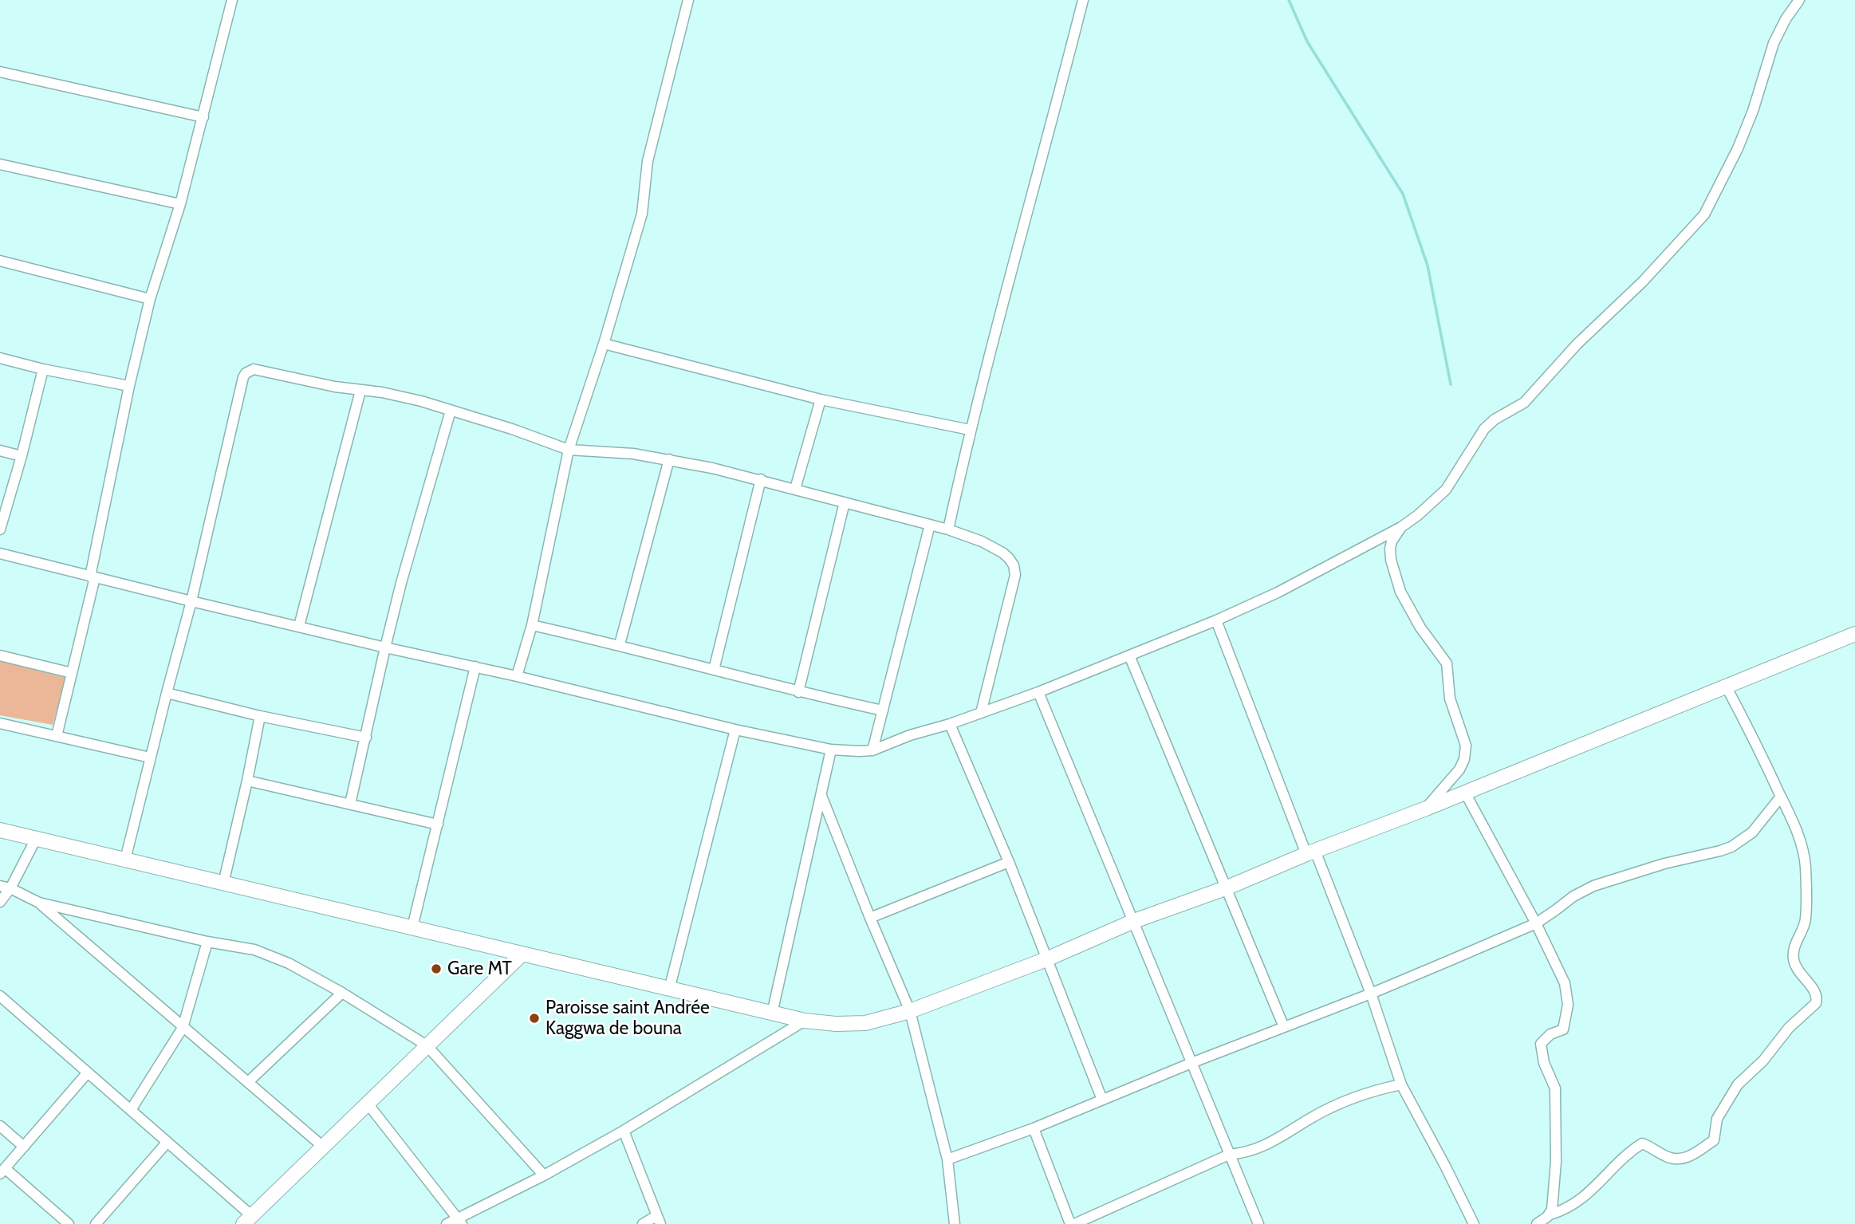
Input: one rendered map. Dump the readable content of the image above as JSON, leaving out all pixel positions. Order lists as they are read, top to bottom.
{
  "places": ["Gare MT", "Paroisse saint Andrée Kaggwa de bouna"]
}
